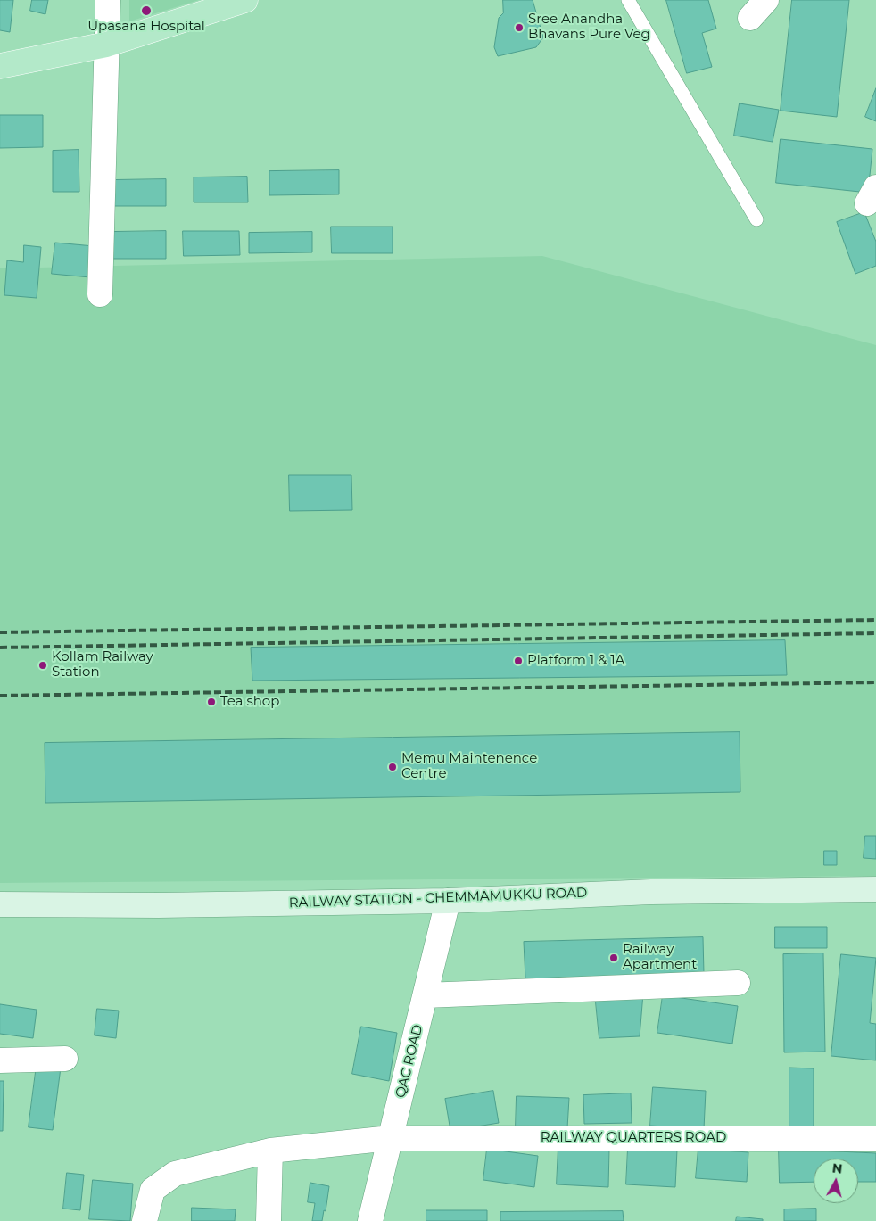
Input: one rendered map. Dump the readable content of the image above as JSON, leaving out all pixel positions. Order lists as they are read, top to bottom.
{
  "streets": {
    "main road": ["RAILWAY STATION - CHEMMAMUKKU ROAD"],
    "street": ["QAC ROAD", "RAILWAY QUARTERS ROAD"]
  },
  "crossings": [
    ["RAILWAY STATION - CHEMMAMUKKU ROAD", "QAC ROAD"],
    ["QAC ROAD", "RAILWAY QUARTERS ROAD"]
  ],
  "places": [
    "Upasana Hospital",
    "Sree Anandha Bhavans Pure Veg",
    "Platform 1 & 1A",
    "Kollam Railway Station",
    "Tea shop",
    "Memu Maintenence Centre",
    "Railway Apartment"
  ],
  "north": "top"
}
